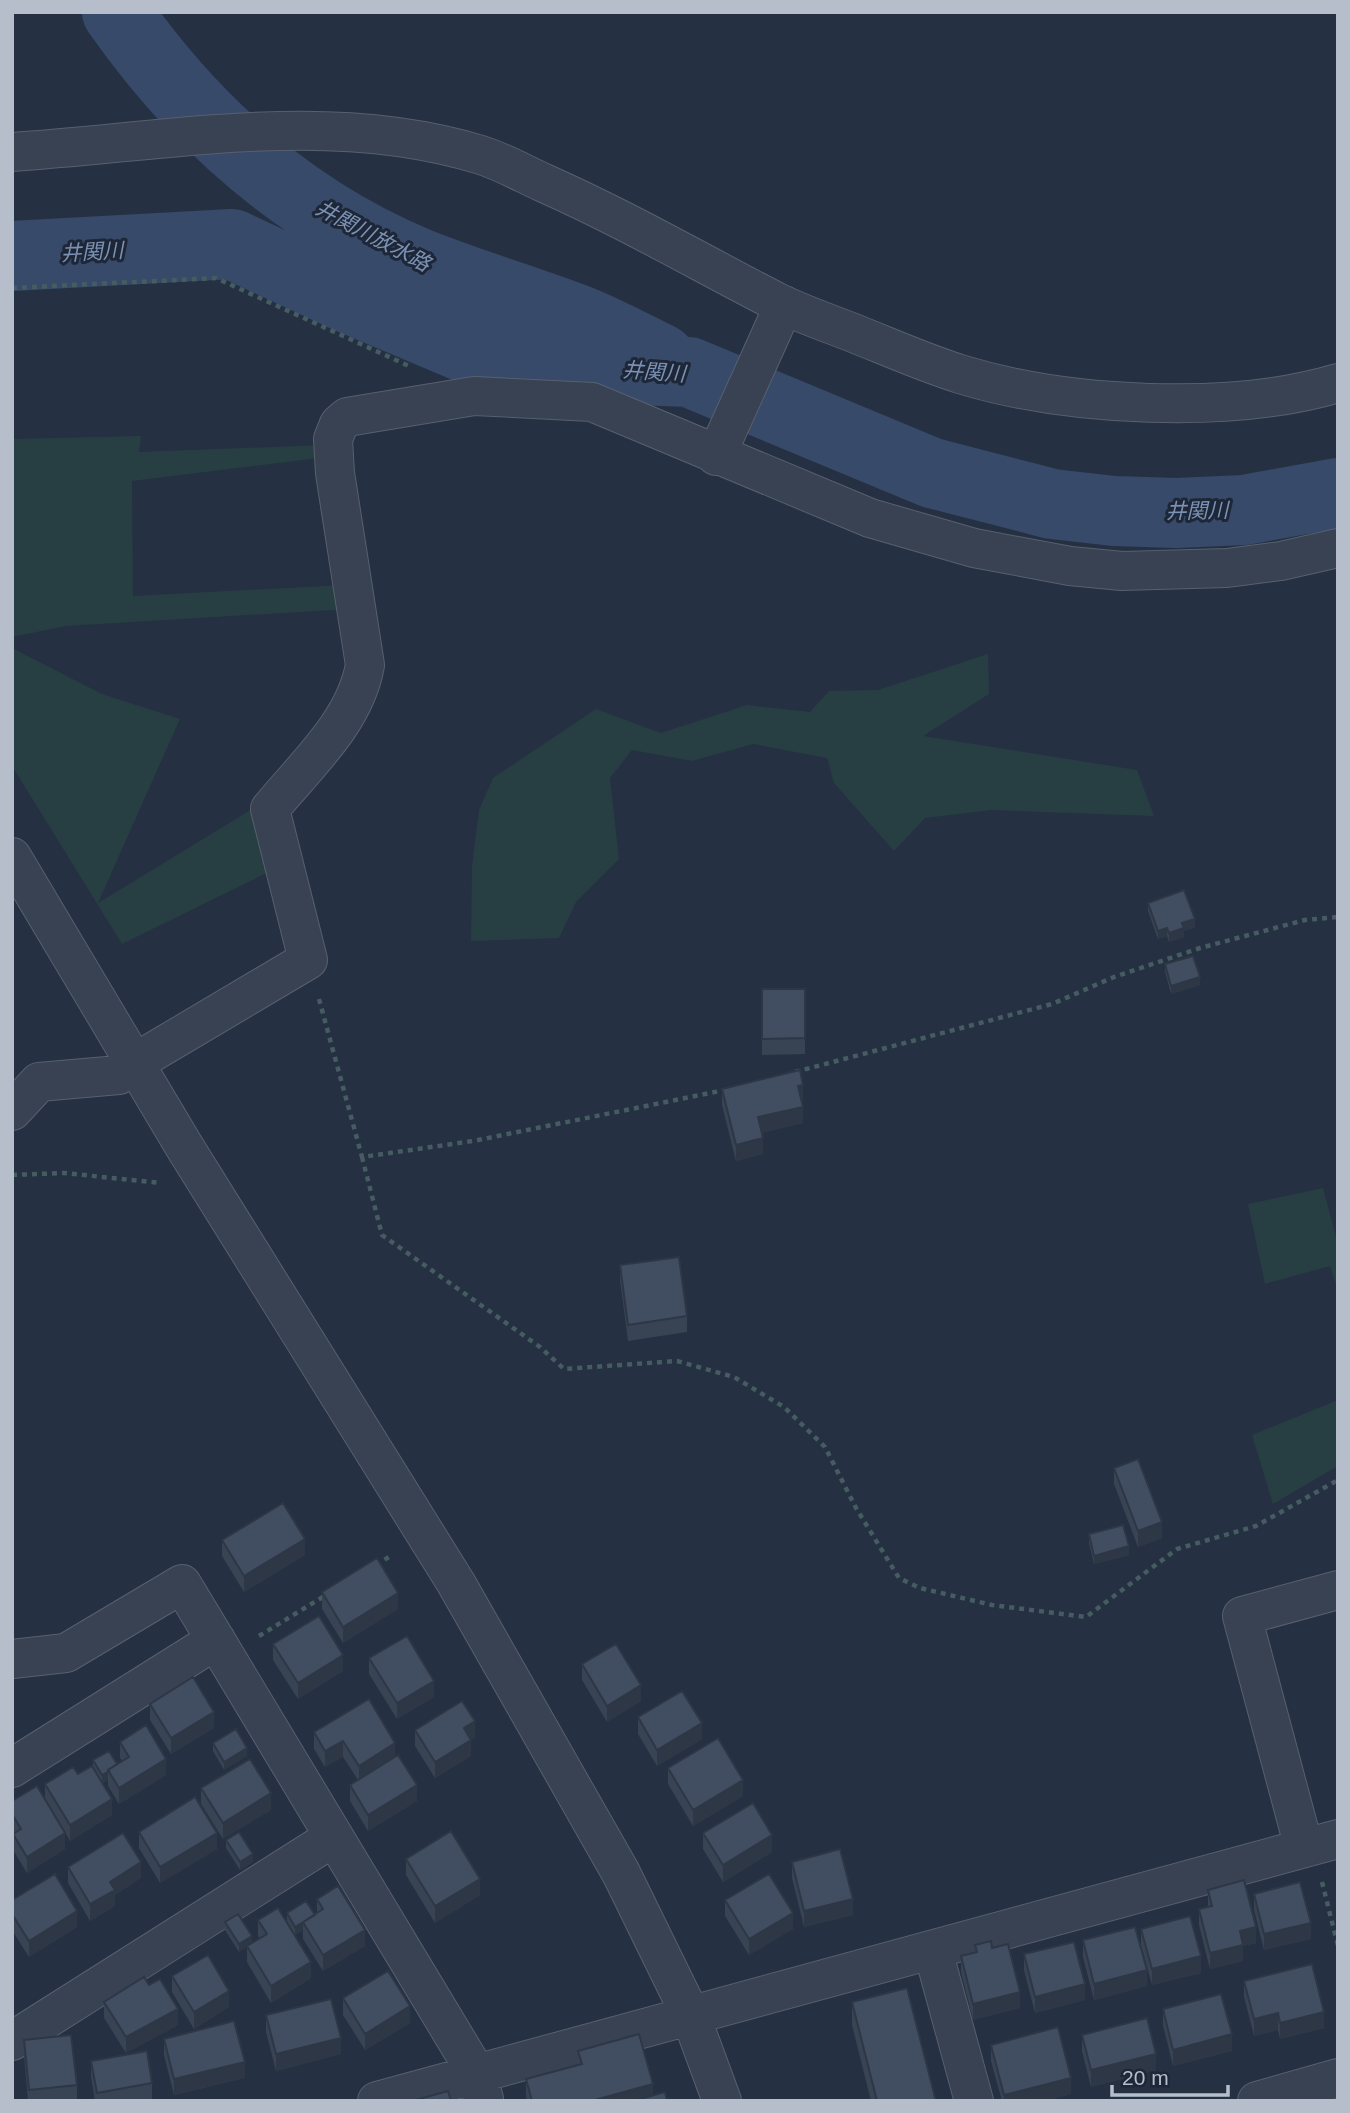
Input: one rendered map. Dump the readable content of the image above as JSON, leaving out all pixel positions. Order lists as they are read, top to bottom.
{
  "water": ["井関川放水路", "井関川"],
  "scale_bar": "20 m"
}
